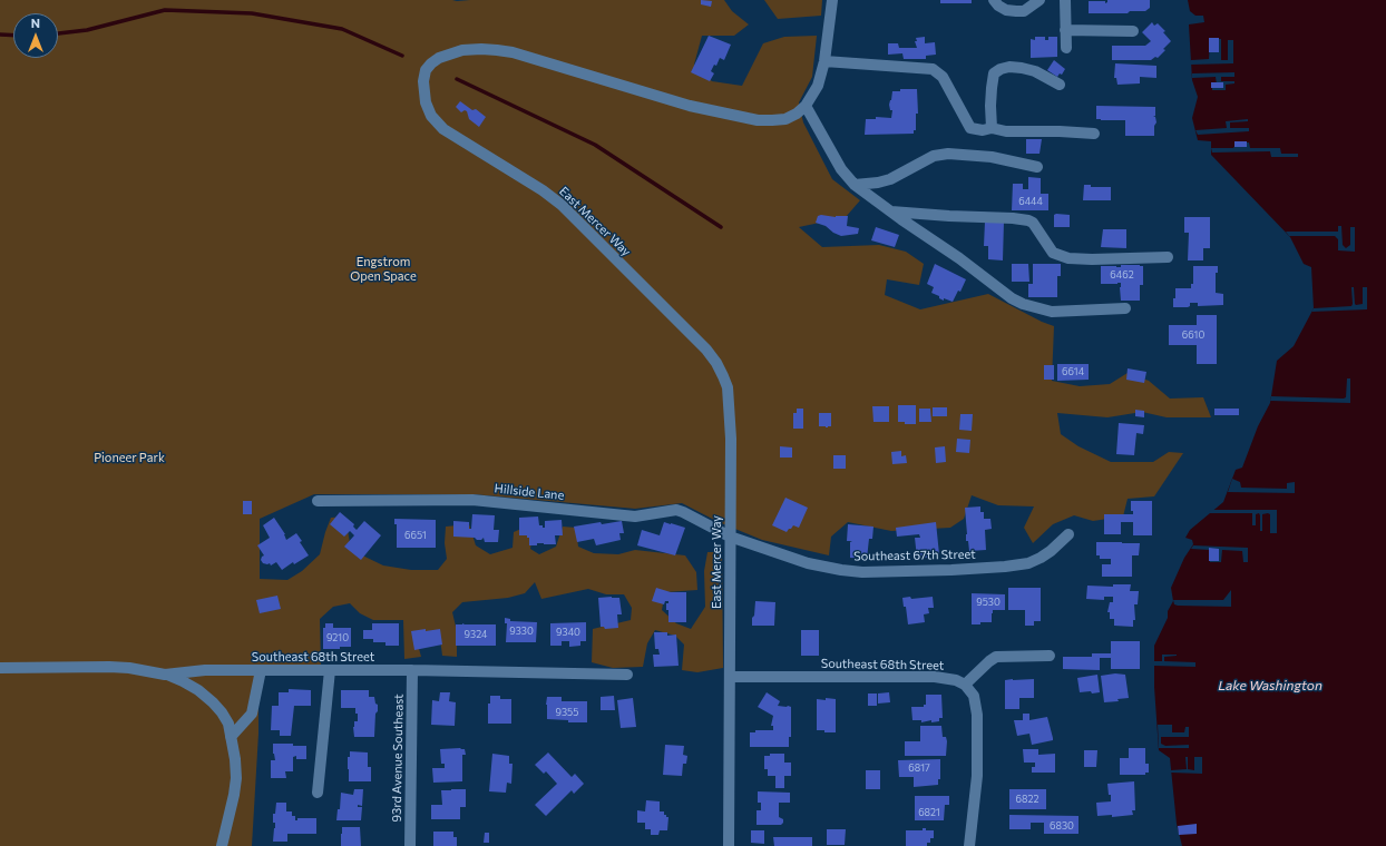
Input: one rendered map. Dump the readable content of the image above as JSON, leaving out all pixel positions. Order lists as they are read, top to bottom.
{
  "streets": {
    "street": [
      "East Mercer Way",
      "Hillside Lane",
      "Southeast 67th Street",
      "Southeast 68th Street",
      "93rd Avenue Southeast"
    ]
  },
  "crossings": [
    ["East Mercer Way", "Hillside Lane"],
    ["East Mercer Way", "Southeast 67th Street"],
    ["East Mercer Way", "Southeast 68th Street"],
    ["Hillside Lane", "Southeast 67th Street"],
    ["Southeast 68th Street", "93rd Avenue Southeast"]
  ],
  "water": ["Lake Washington"],
  "parks": ["Engstrom Open Space", "Pioneer Park"],
  "house_numbers": [
    "6444",
    "6462",
    "6610",
    "6614",
    "6651",
    "9530",
    "9330",
    "9340",
    "9324",
    "9210",
    "9355",
    "6817",
    "6822",
    "6821",
    "6830"
  ],
  "north": "top"
}
